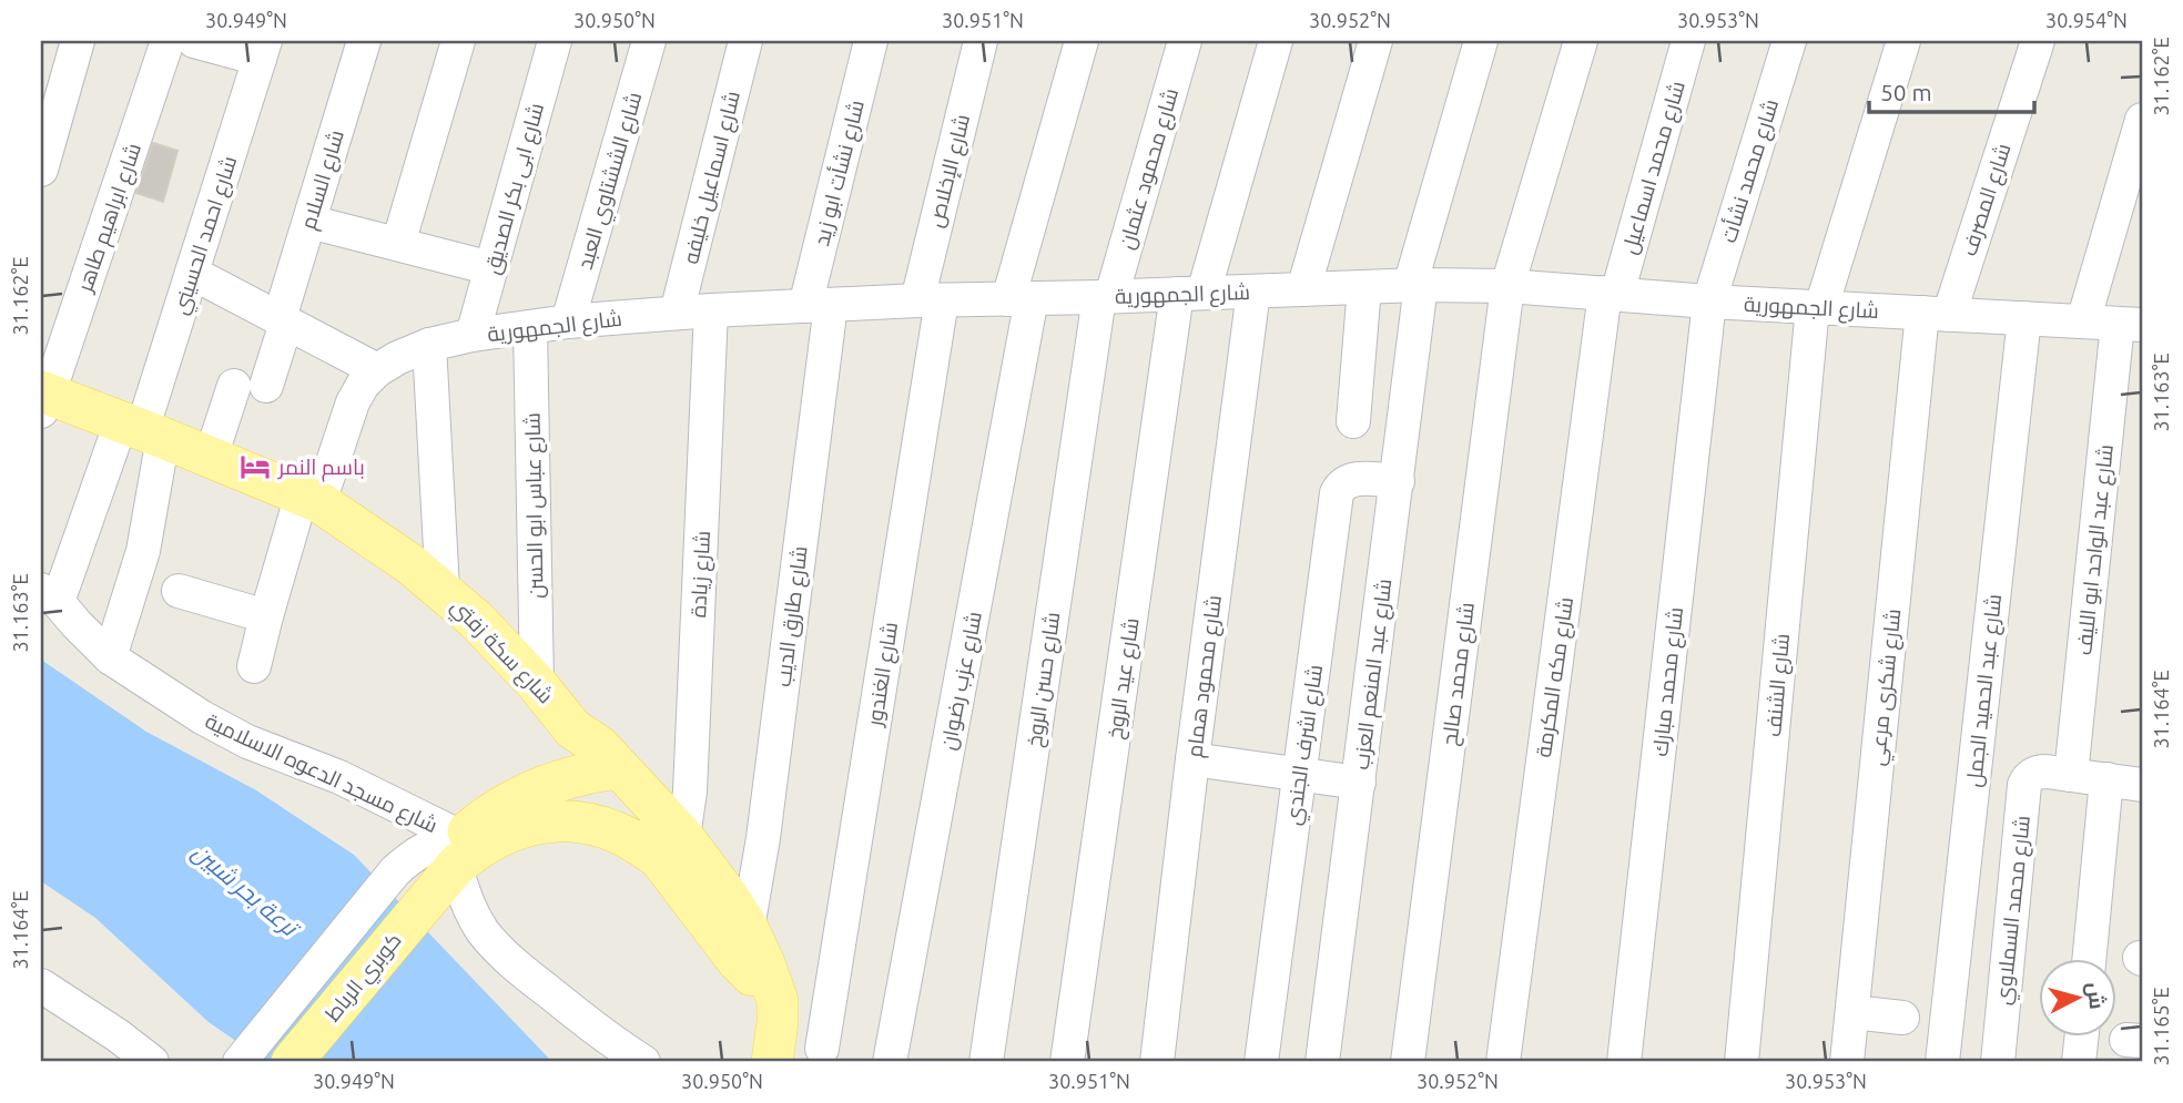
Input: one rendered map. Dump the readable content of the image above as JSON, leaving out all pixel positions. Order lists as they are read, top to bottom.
{
  "streets": {
    "main road": ["شارع سكة زفتي", "كوبري الرباط"],
    "street": [
      "شارع محمد اسماعيل",
      "شارع محمود عثمان",
      "شارع الإخلاص",
      "شارع محمد نشأت",
      "شارع نشأت ابو زيد",
      "شارع اسماعيل خليفه",
      "شارع السلام",
      "شارع الششتاوي العبد",
      "شارع ابى بكر الصديق",
      "شارع المصرف",
      "شارع ابراهيم طاهر",
      "شارع احمد الحسيني",
      "شارع الجمهورية",
      "شارع عباس ابو الحسن",
      "شارع عبد الواحد ابو الليف",
      "شارع زيادة",
      "شارع طارق الديب",
      "شارع الغندور",
      "شارع عبد المنعم العزب",
      "شارع محمد صالح",
      "شارع محمود همام",
      "شارع مكه المكرمة",
      "شارع عيد الروخ",
      "شارع حسن الروخ",
      "شارع عزب رضوان",
      "شارع محمد مبارك",
      "شارع الشنف",
      "شارع شكرى مرعي",
      "شارع عبد الحميد الجمل",
      "شارع اشرف الجندي",
      "شارع مسجد الدعوه الاسلامية",
      "شارع محمد السملاوي"
    ]
  },
  "crossings": [
    ["شارع محمد اسماعيل", "شارع الجمهورية"],
    ["شارع محمد اسماعيل", "شارع مكه المكرمة"],
    ["شارع محمود عثمان", "شارع الجمهورية"],
    ["شارع محمود عثمان", "شارع حسن الروخ"],
    ["شارع الإخلاص", "شارع الجمهورية"],
    ["شارع الإخلاص", "شارع الغندور"],
    ["شارع محمد نشأت", "شارع الجمهورية"],
    ["شارع محمد نشأت", "شارع محمد مبارك"],
    ["شارع نشأت ابو زيد", "شارع الجمهورية"],
    ["شارع نشأت ابو زيد", "شارع طارق الديب"],
    ["شارع اسماعيل خليفه", "شارع الجمهورية"],
    ["شارع الششتاوي العبد", "شارع الجمهورية"],
    ["شارع ابى بكر الصديق", "شارع الجمهورية"],
    ["شارع المصرف", "شارع الجمهورية"],
    ["شارع المصرف", "شارع شكرى مرعي"],
    ["شارع ابراهيم طاهر", "شارع سكة زفتي"],
    ["شارع احمد الحسيني", "شارع سكة زفتي"],
    ["شارع الجمهورية", "شارع عباس ابو الحسن"],
    ["شارع الجمهورية", "شارع عبد الواحد ابو الليف"],
    ["شارع الجمهورية", "شارع زيادة"],
    ["شارع الجمهورية", "شارع طارق الديب"],
    ["شارع الجمهورية", "شارع سكة زفتي"],
    ["شارع الجمهورية", "شارع الغندور"],
    ["شارع الجمهورية", "شارع عبد المنعم العزب"],
    ["شارع الجمهورية", "شارع محمد صالح"],
    ["شارع الجمهورية", "شارع محمود همام"],
    ["شارع الجمهورية", "شارع مكه المكرمة"],
    ["شارع الجمهورية", "شارع عيد الروخ"],
    ["شارع الجمهورية", "شارع حسن الروخ"],
    ["شارع الجمهورية", "شارع عزب رضوان"],
    ["شارع الجمهورية", "شارع محمد مبارك"],
    ["شارع الجمهورية", "شارع الشنف"],
    ["شارع الجمهورية", "شارع شكرى مرعي"],
    ["شارع الجمهورية", "شارع عبد الحميد الجمل"],
    ["شارع عباس ابو الحسن", "شارع سكة زفتي"],
    ["شارع عبد الواحد ابو الليف", "شارع محمد السملاوي"],
    ["شارع زيادة", "شارع سكة زفتي"],
    ["شارع طارق الديب", "شارع سكة زفتي"],
    ["شارع سكة زفتي", "شارع الغندور"],
    ["شارع عبد المنعم العزب", "شارع اشرف الجندي"],
    ["شارع مسجد الدعوه الاسلامية", "كوبري الرباط"]
  ],
  "water": ["ترعة بحر شبين"],
  "places": {
    "hotel": ["باسم النمر"]
  },
  "scale_bar": "50 m",
  "north": "right",
  "coordinates": [
    "30.949°N",
    "30.950°N",
    "30.951°N",
    "30.952°N",
    "30.953°N",
    "30.954°N",
    "31.162°E",
    "31.163°E",
    "31.164°E",
    "31.165°E"
  ]
}
